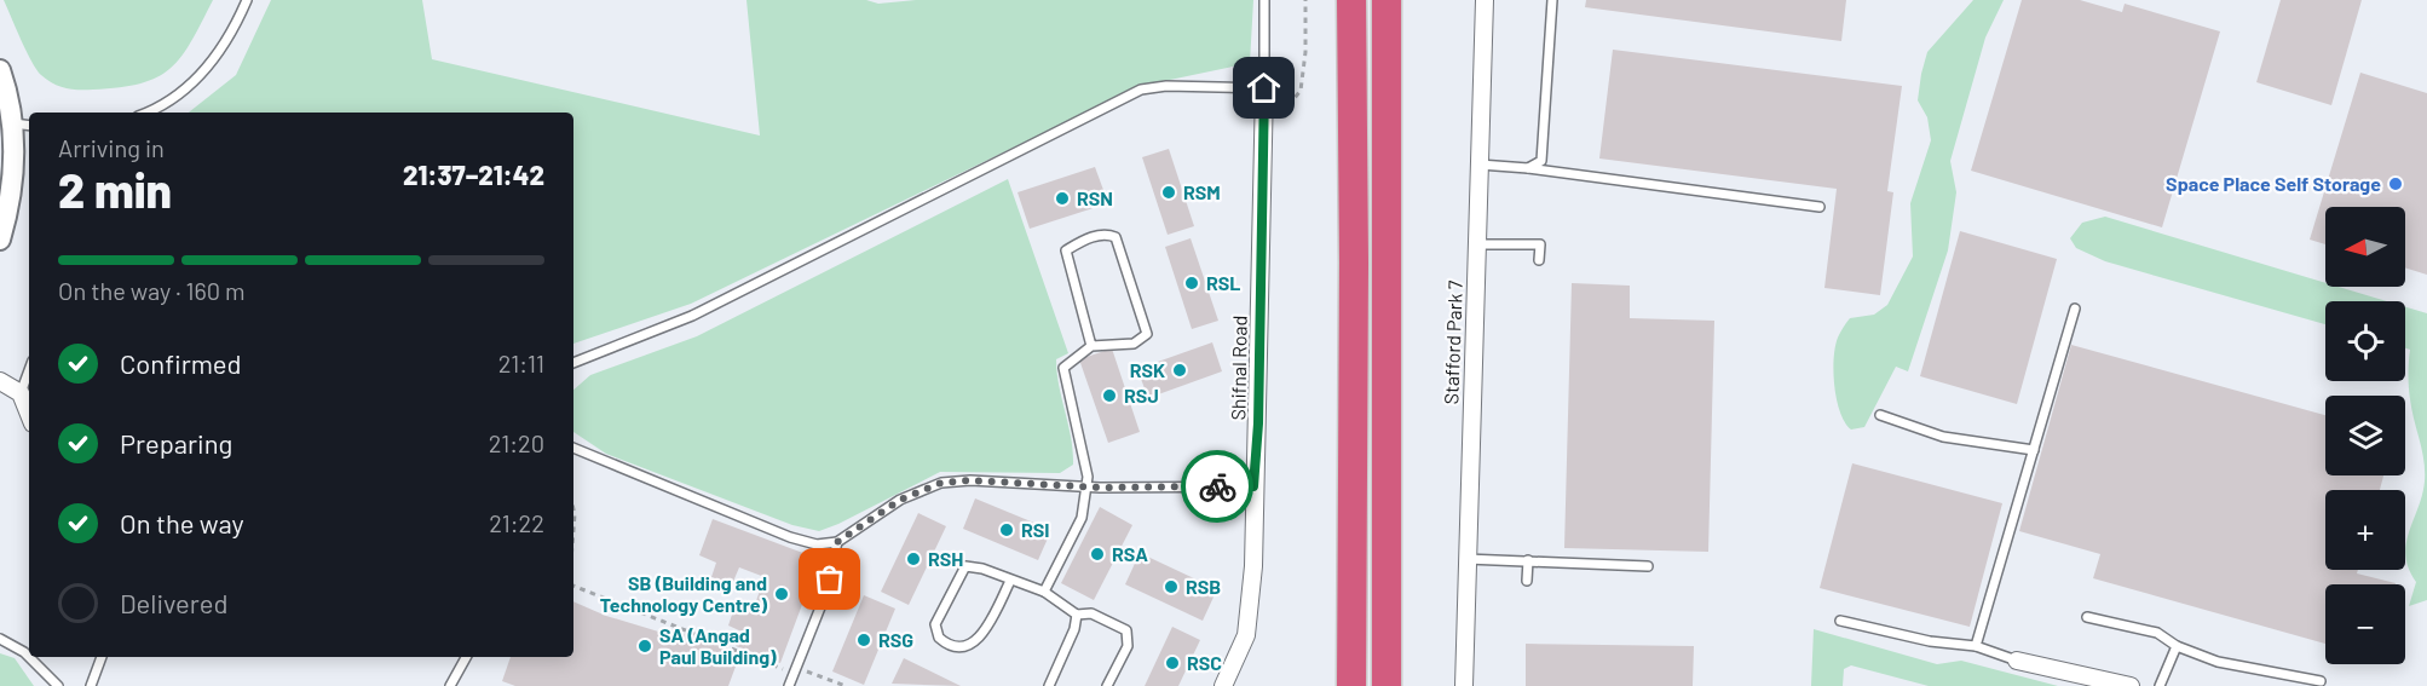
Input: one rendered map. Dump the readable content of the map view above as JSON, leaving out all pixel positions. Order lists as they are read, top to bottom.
{
  "streets": {
    "street": ["Stafford Park 7", "Shifnal Road"]
  },
  "places": [
    "Space Place Self Storage",
    "RSM",
    "RSN",
    "RSL",
    "RSK",
    "RSJ",
    "RSI",
    "RSA",
    "RSH",
    "RSB",
    "SB (Building and Technology Centre)",
    "RSG",
    "SA (Angad Paul Building)",
    "RSC"
  ],
  "north": "left",
  "page": {
    "heading": ["2 min", "Arriving in", "21:37–21:42"],
    "map_buttons": ["+", "−"],
    "bar": "On the way · 160 m",
    "list": [
      ["Confirmed", "21:11"],
      ["Preparing", "21:20"],
      ["On the way", "21:22"],
      "Delivered"
    ]
  }
}
